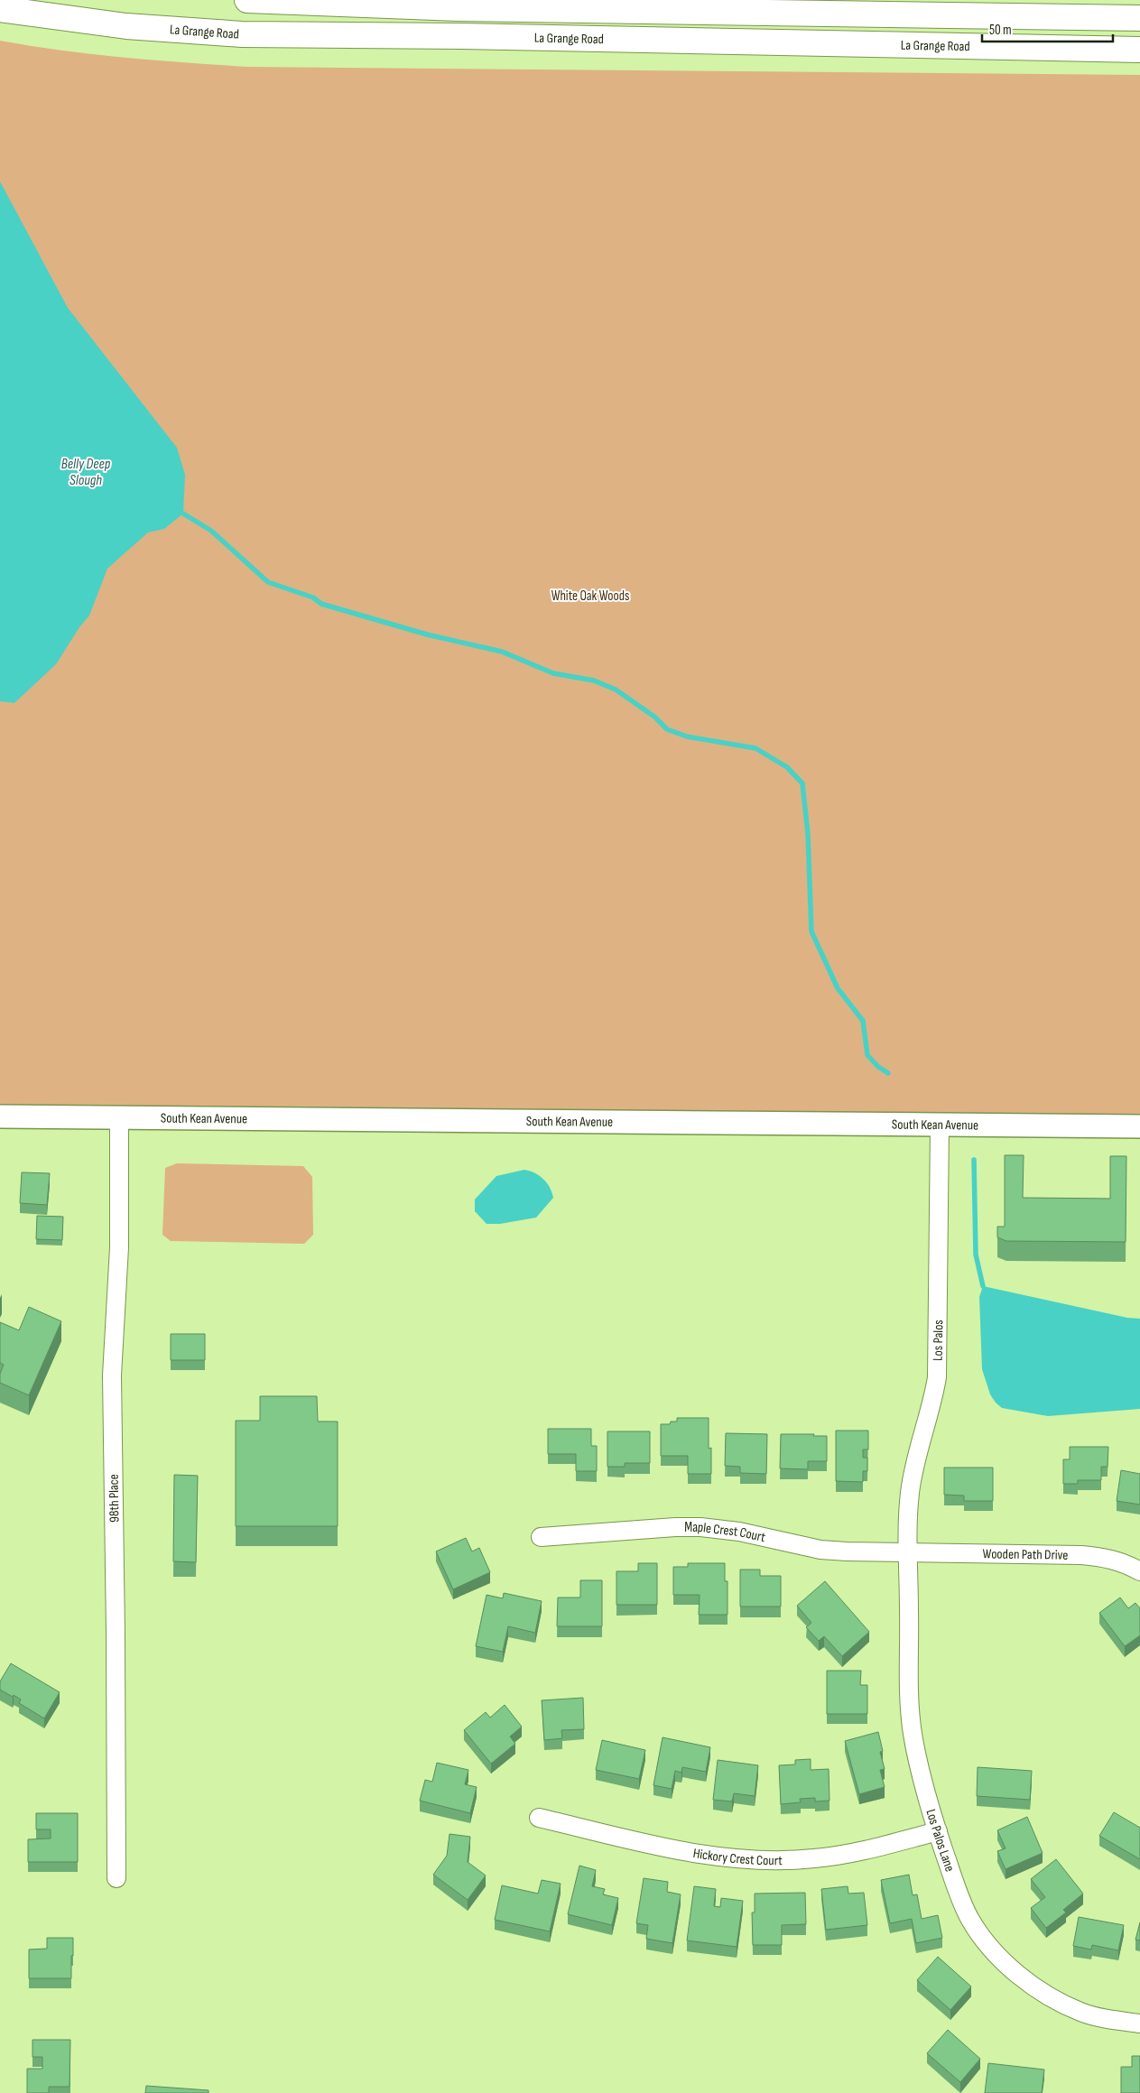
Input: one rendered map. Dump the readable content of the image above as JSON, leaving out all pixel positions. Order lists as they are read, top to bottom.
{
  "streets": {
    "highway": ["La Grange Road"],
    "street": [
      "South Kean Avenue",
      "Los Palos",
      "98th Place",
      "Maple Crest Court",
      "Wooden Path Drive",
      "Los Palos Lane",
      "Hickory Crest Court"
    ]
  },
  "crossings": [
    ["South Kean Avenue", "Los Palos"],
    ["South Kean Avenue", "98th Place"],
    ["Los Palos", "Maple Crest Court"],
    ["Los Palos", "Wooden Path Drive"],
    ["Los Palos", "Los Palos Lane"],
    ["Maple Crest Court", "Wooden Path Drive"],
    ["Maple Crest Court", "Los Palos Lane"],
    ["Wooden Path Drive", "Los Palos Lane"],
    ["Los Palos Lane", "Hickory Crest Court"]
  ],
  "water": ["Belly Deep Slough"],
  "parks": ["White Oak Woods"],
  "scale_bar": "50 m"
}
